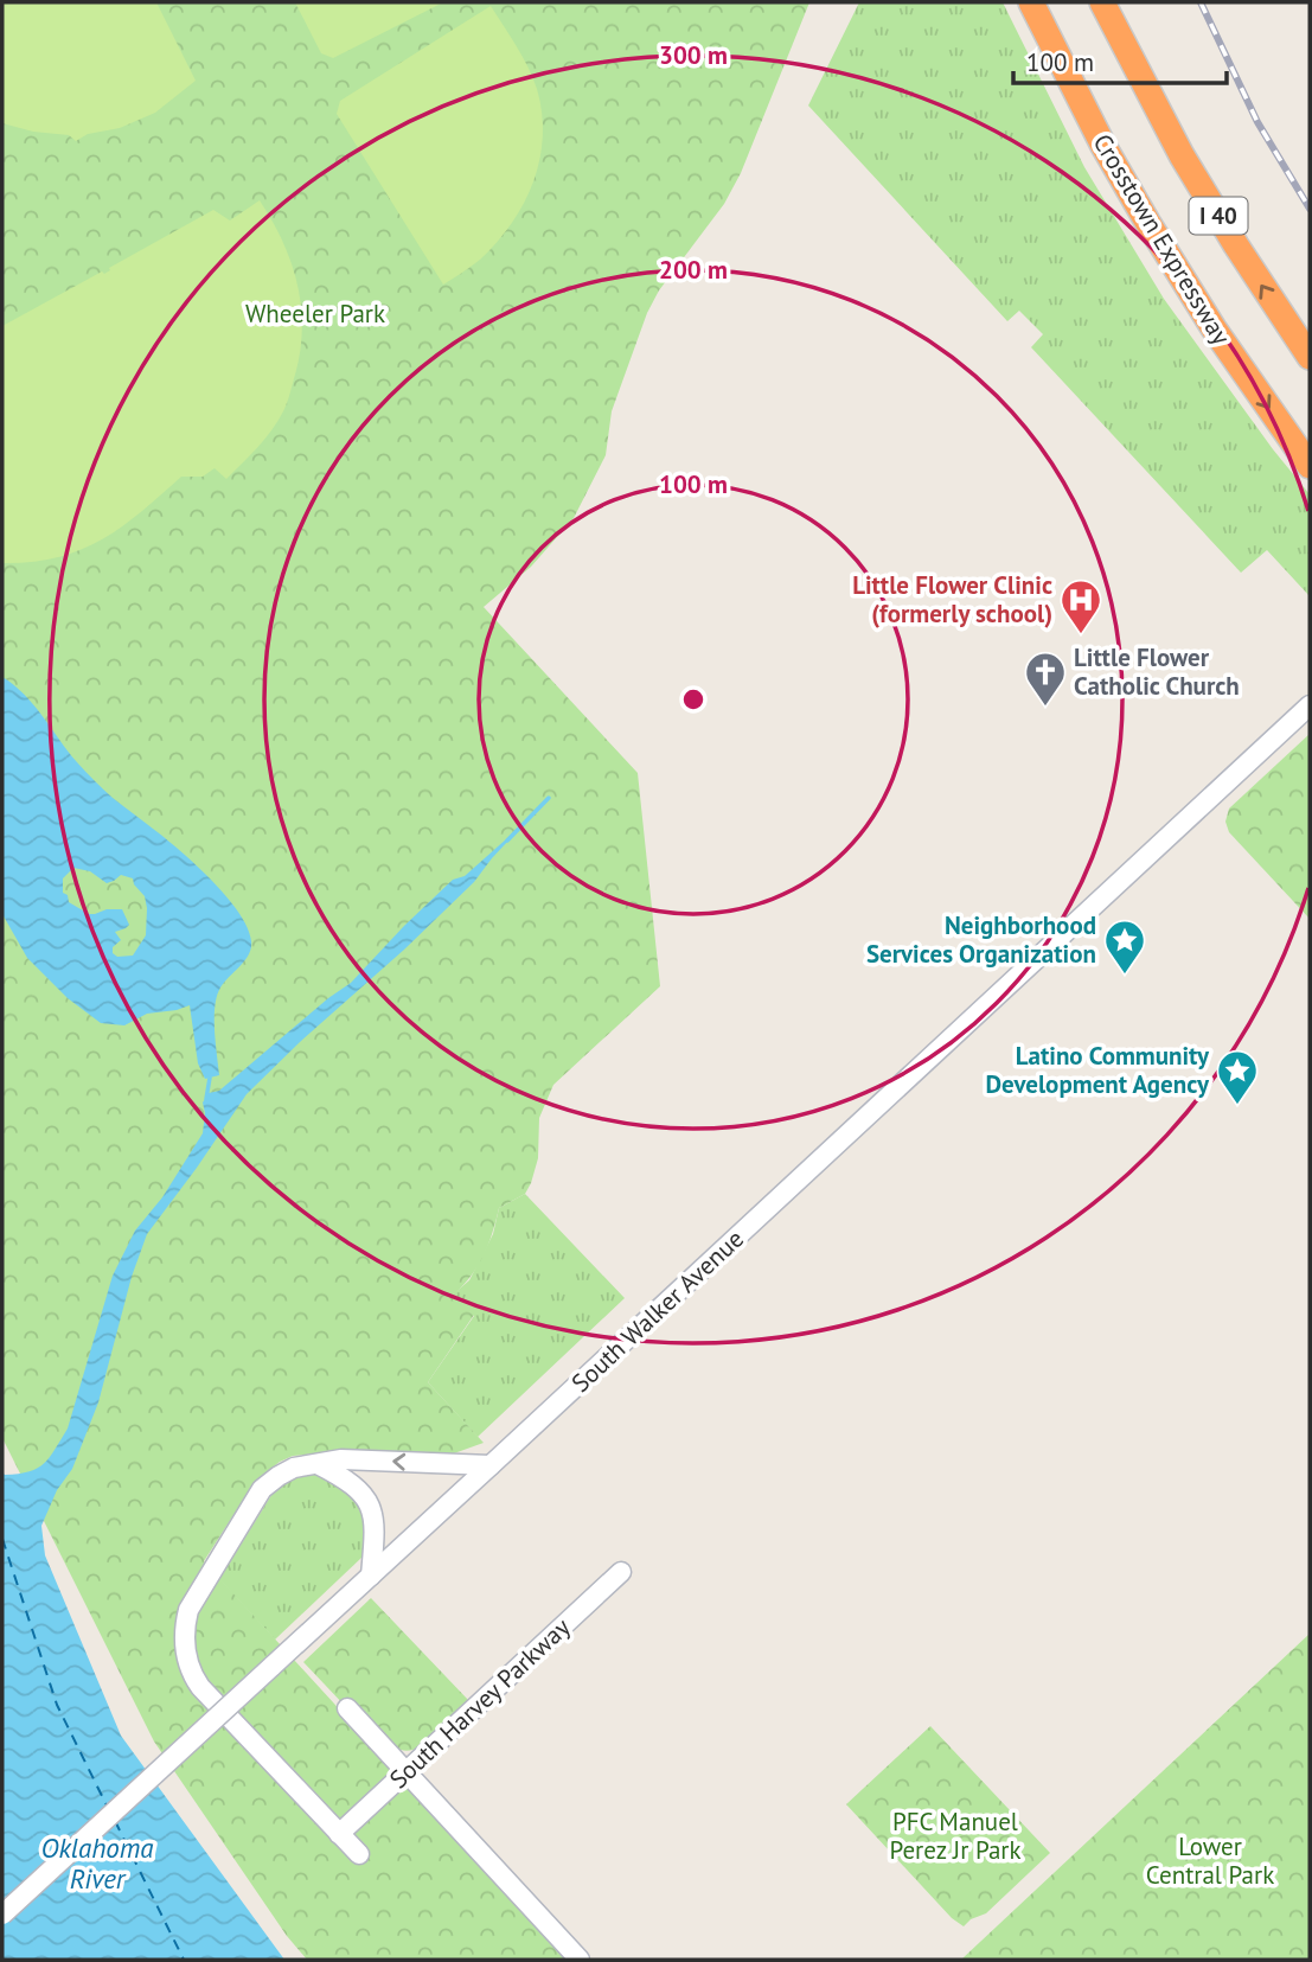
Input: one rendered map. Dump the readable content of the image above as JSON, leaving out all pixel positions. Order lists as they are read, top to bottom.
{
  "streets": {
    "highway": ["I 40", "Crosstown Expressway"],
    "main road": ["South Walker Avenue", "South Harvey Parkway"]
  },
  "water": ["Oklahoma River"],
  "parks": ["Wheeler Park", "PFC Manuel Perez Jr Park", "Lower Central Park"],
  "places": {
    "hospital": ["Little Flower Clinic (formerly school)"],
    "church": ["Little Flower Catholic Church"],
    "place": ["Neighborhood Services Organization", "Latino Community Development Agency"]
  },
  "scale_bar": "100 m",
  "rings": ["300 m", "200 m", "100 m"]
}
